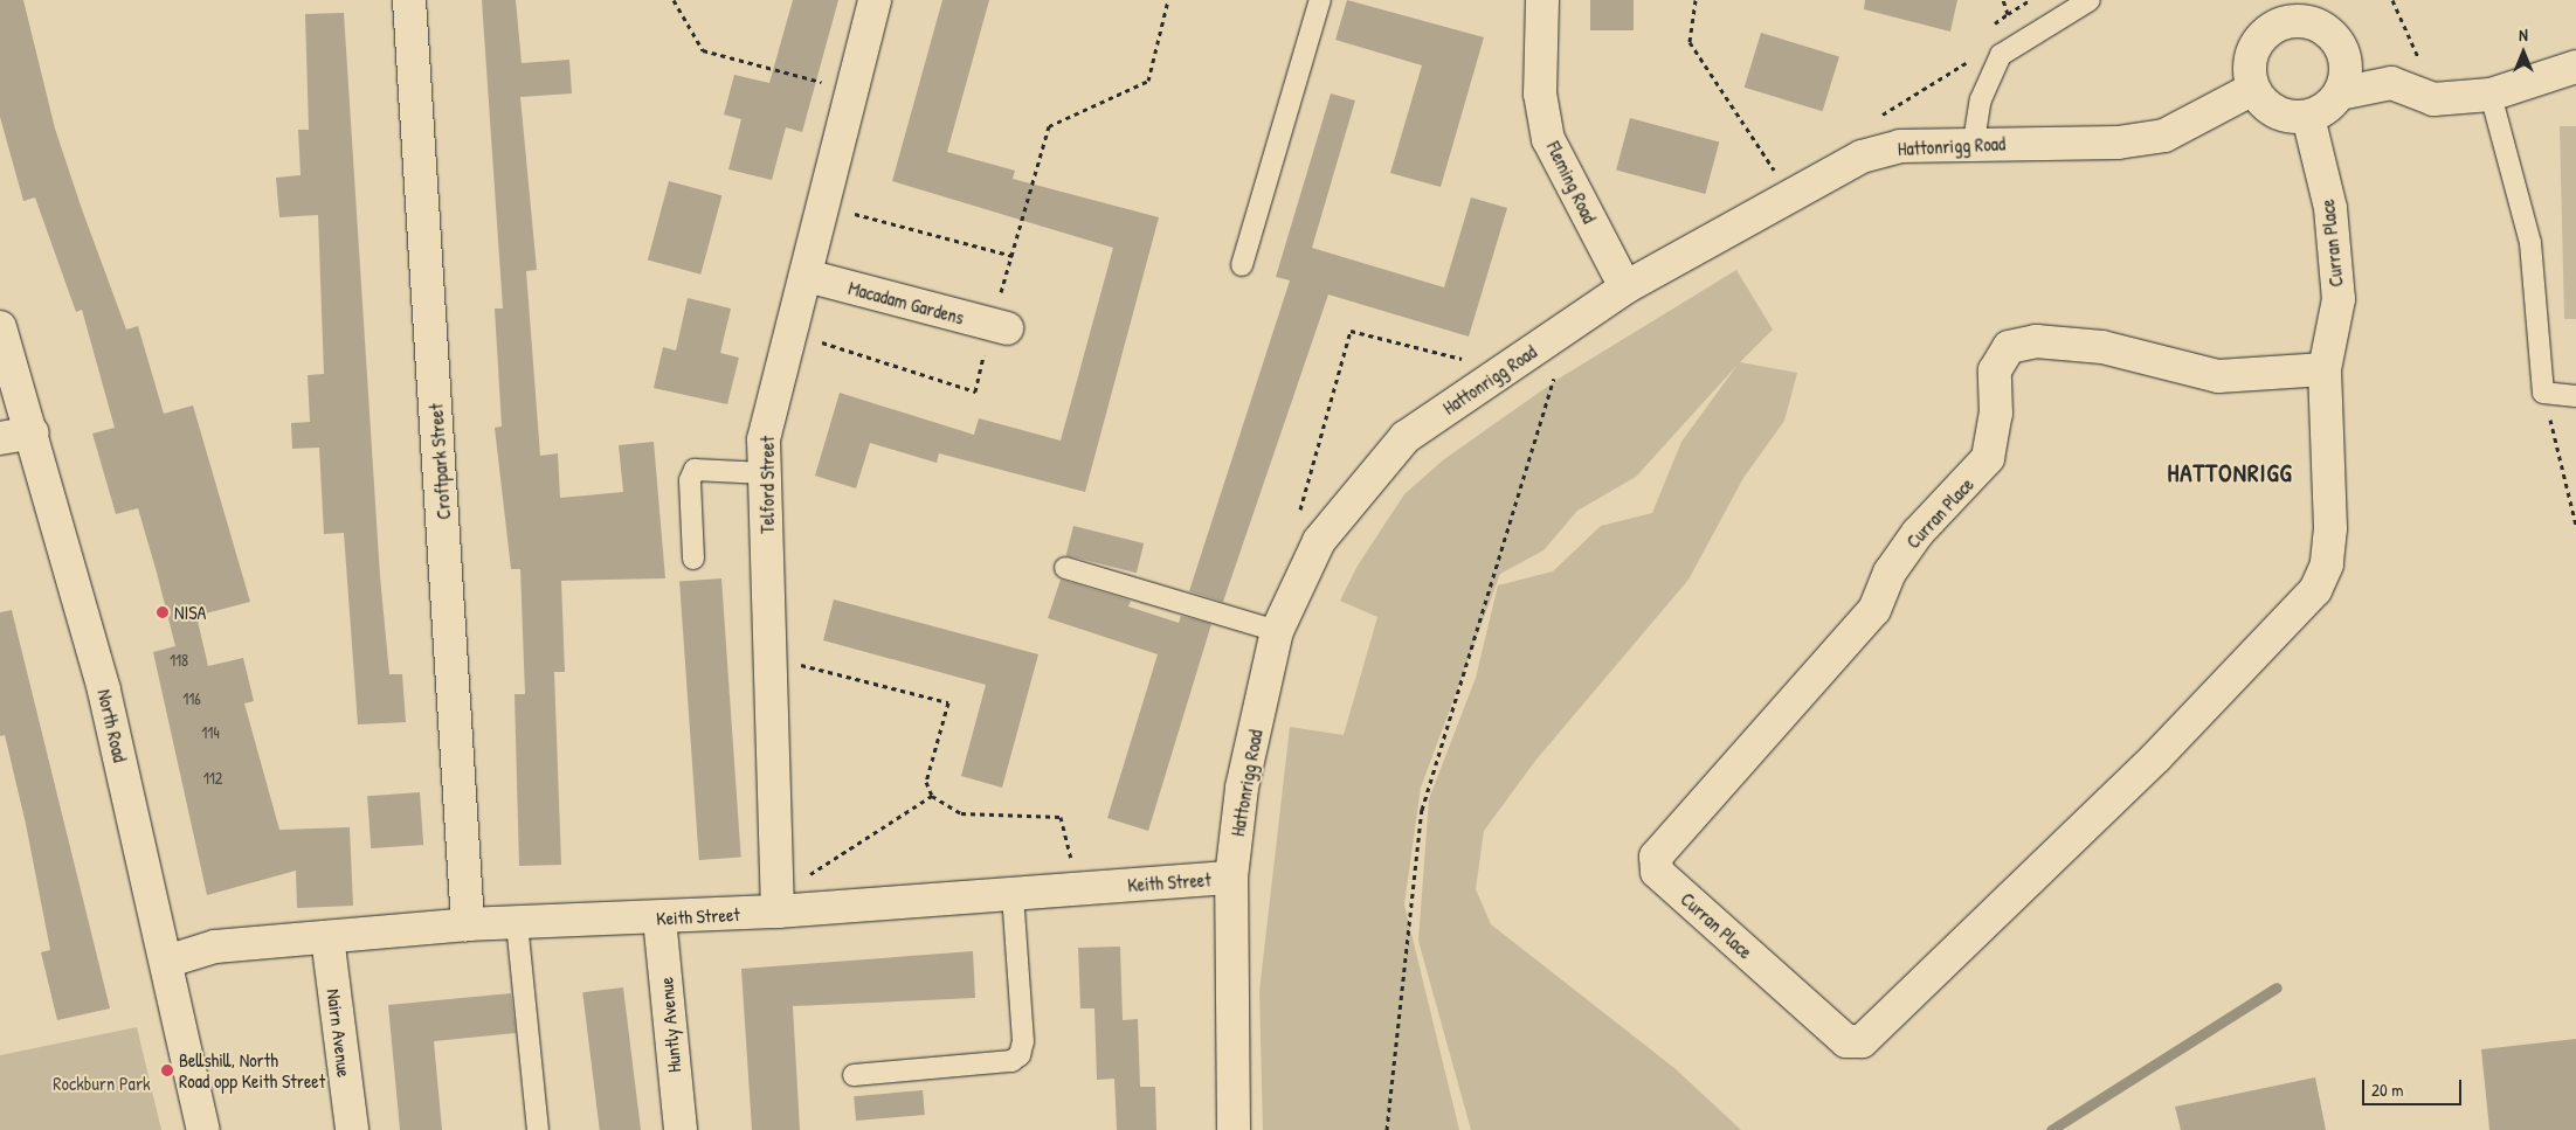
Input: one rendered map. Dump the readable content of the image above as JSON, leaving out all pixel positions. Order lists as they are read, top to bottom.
{
  "streets": {
    "street": [
      "Hattonrigg Road",
      "Fleming Road",
      "Curran Place",
      "Macadam Gardens",
      "Croftpark Street",
      "Telford Street",
      "North Road",
      "Keith Street",
      "Huntly Avenue",
      "Nairn Avenue"
    ]
  },
  "crossings": [
    ["Hattonrigg Road", "Fleming Road"],
    ["Hattonrigg Road", "Curran Place"],
    ["Hattonrigg Road", "Keith Street"],
    ["Macadam Gardens", "Telford Street"],
    ["Croftpark Street", "Keith Street"],
    ["Telford Street", "Keith Street"],
    ["North Road", "Keith Street"],
    ["Keith Street", "Huntly Avenue"],
    ["Keith Street", "Nairn Avenue"]
  ],
  "districts": ["HATTONRIGG"],
  "parks": ["Rockburn Park"],
  "places": ["NISA", "Bellshill, North Road opp Keith Street"],
  "house_numbers": [
    "118",
    "116",
    "114",
    "112"
  ],
  "scale_bar": "20 m",
  "north": "top"
}
